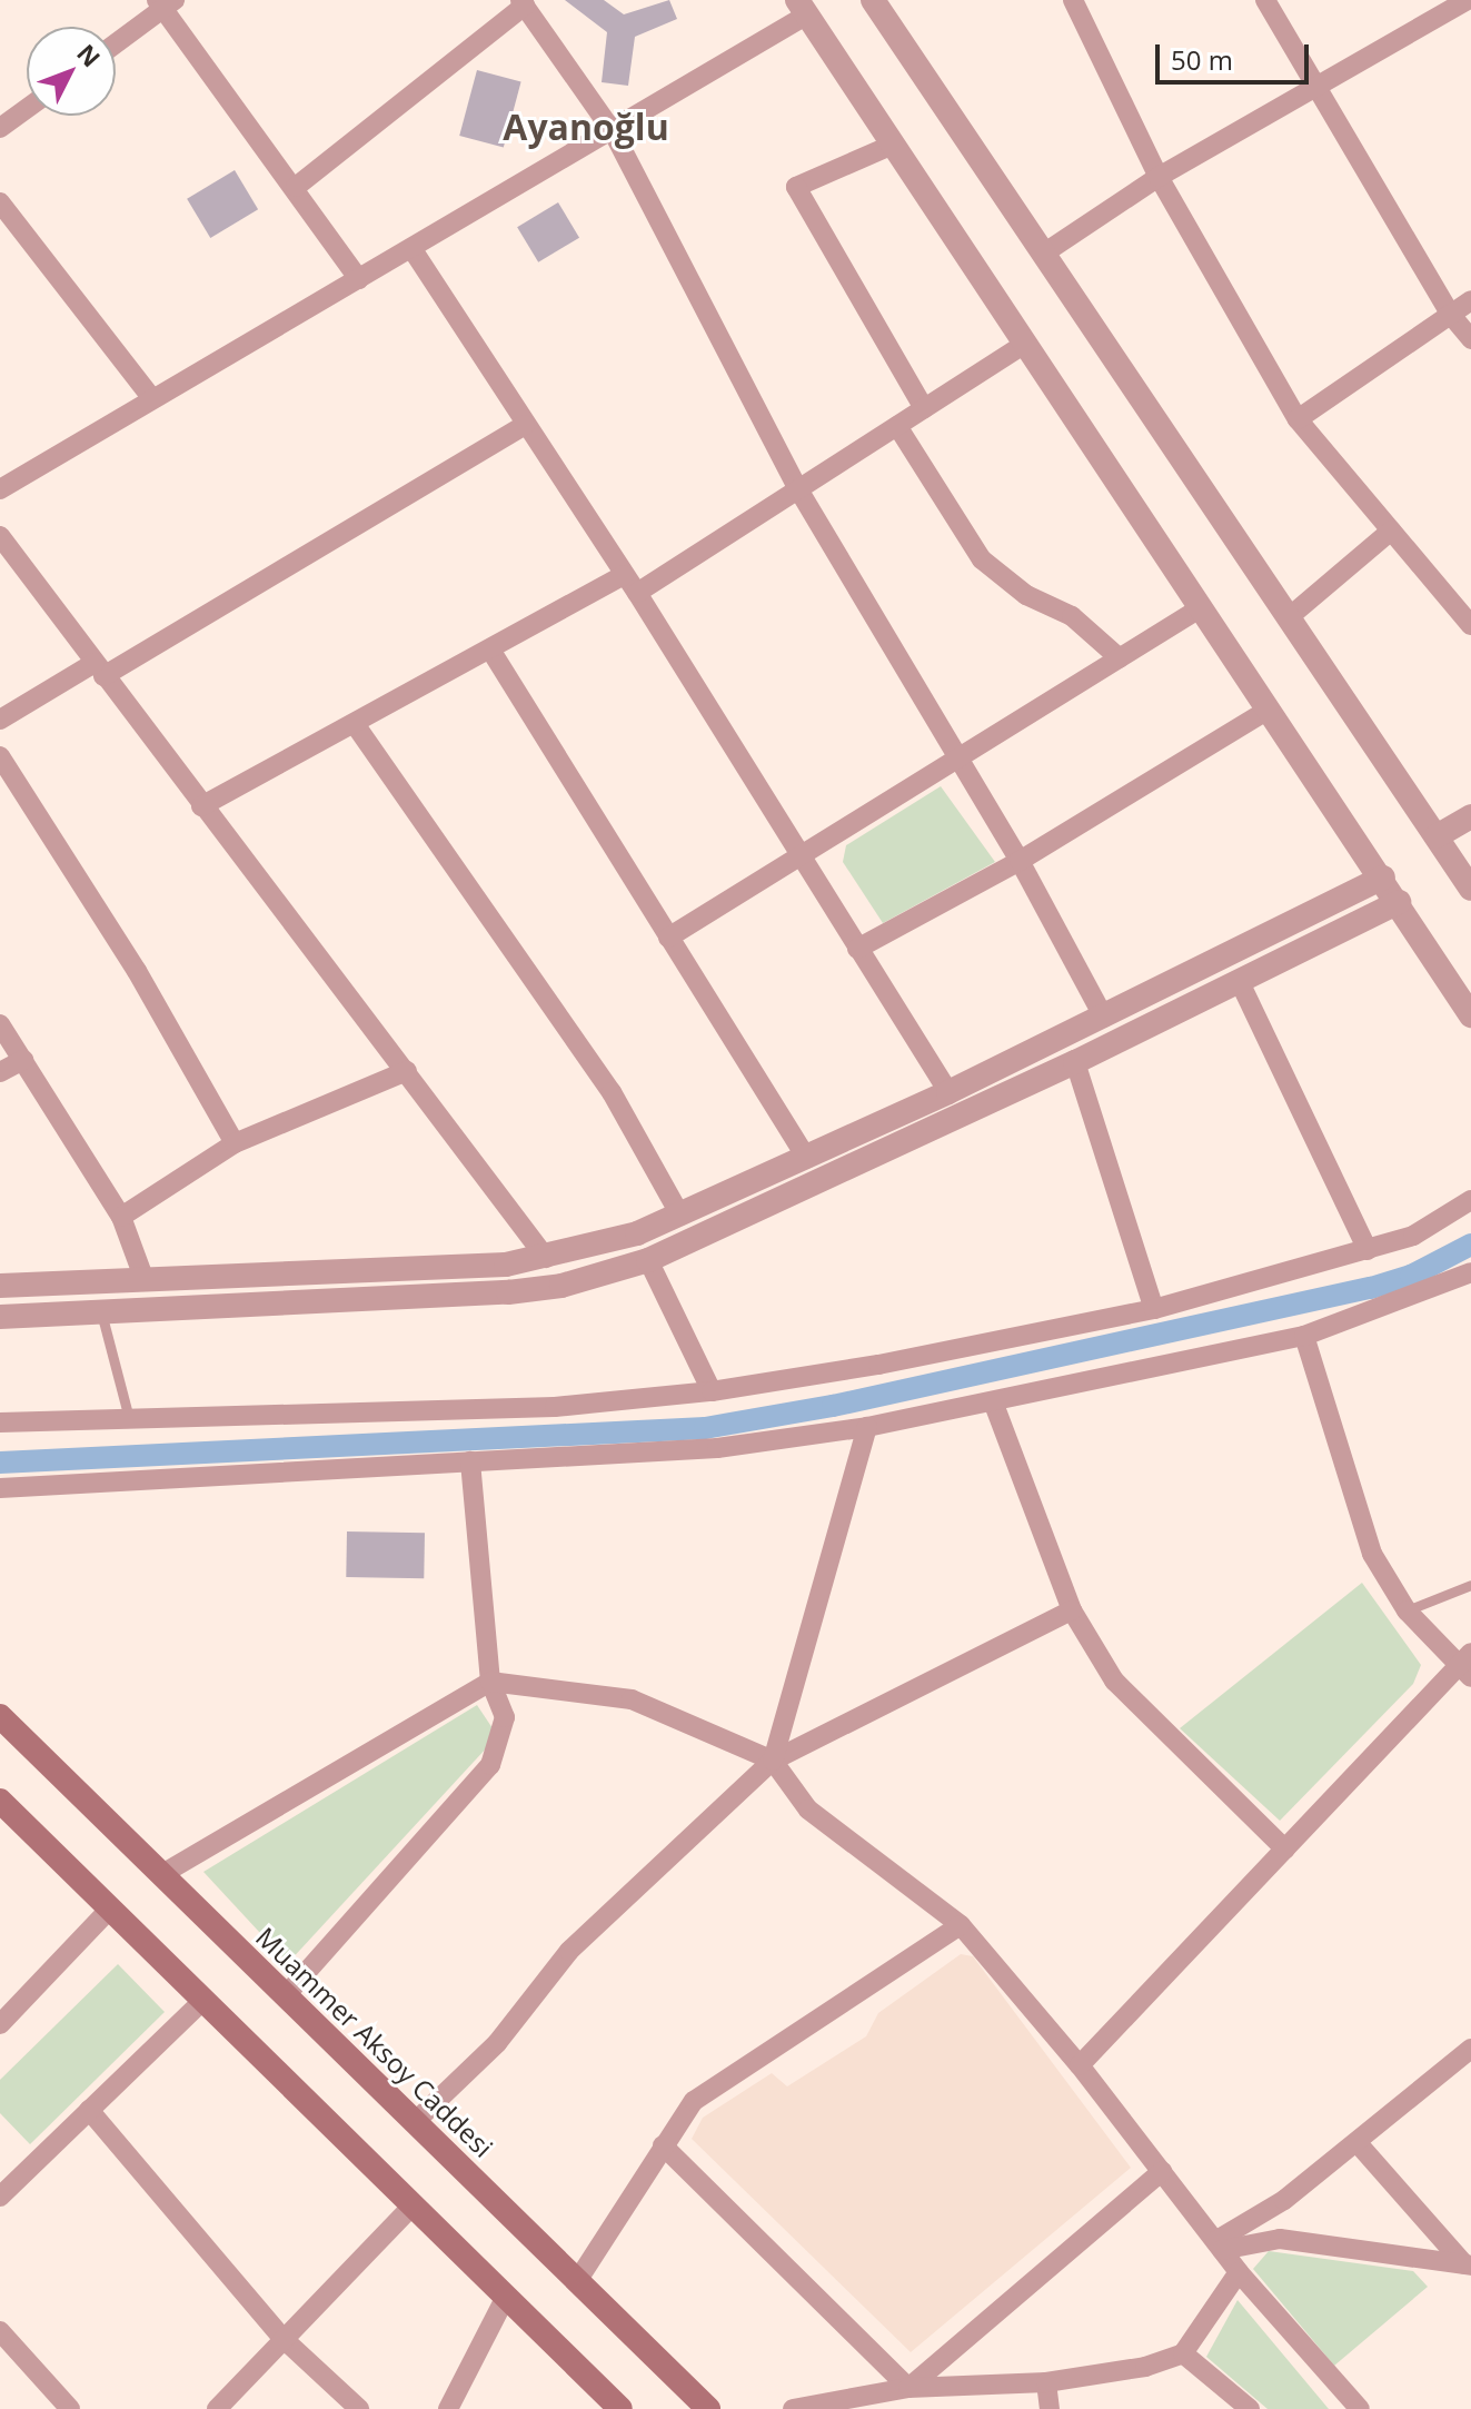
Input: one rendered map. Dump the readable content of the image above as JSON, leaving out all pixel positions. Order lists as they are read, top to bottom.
{
  "streets": {
    "main road": ["Muammer Aksoy Caddesi"]
  },
  "districts": ["Ayanoğlu"],
  "scale_bar": "50 m",
  "north": "top right"
}
